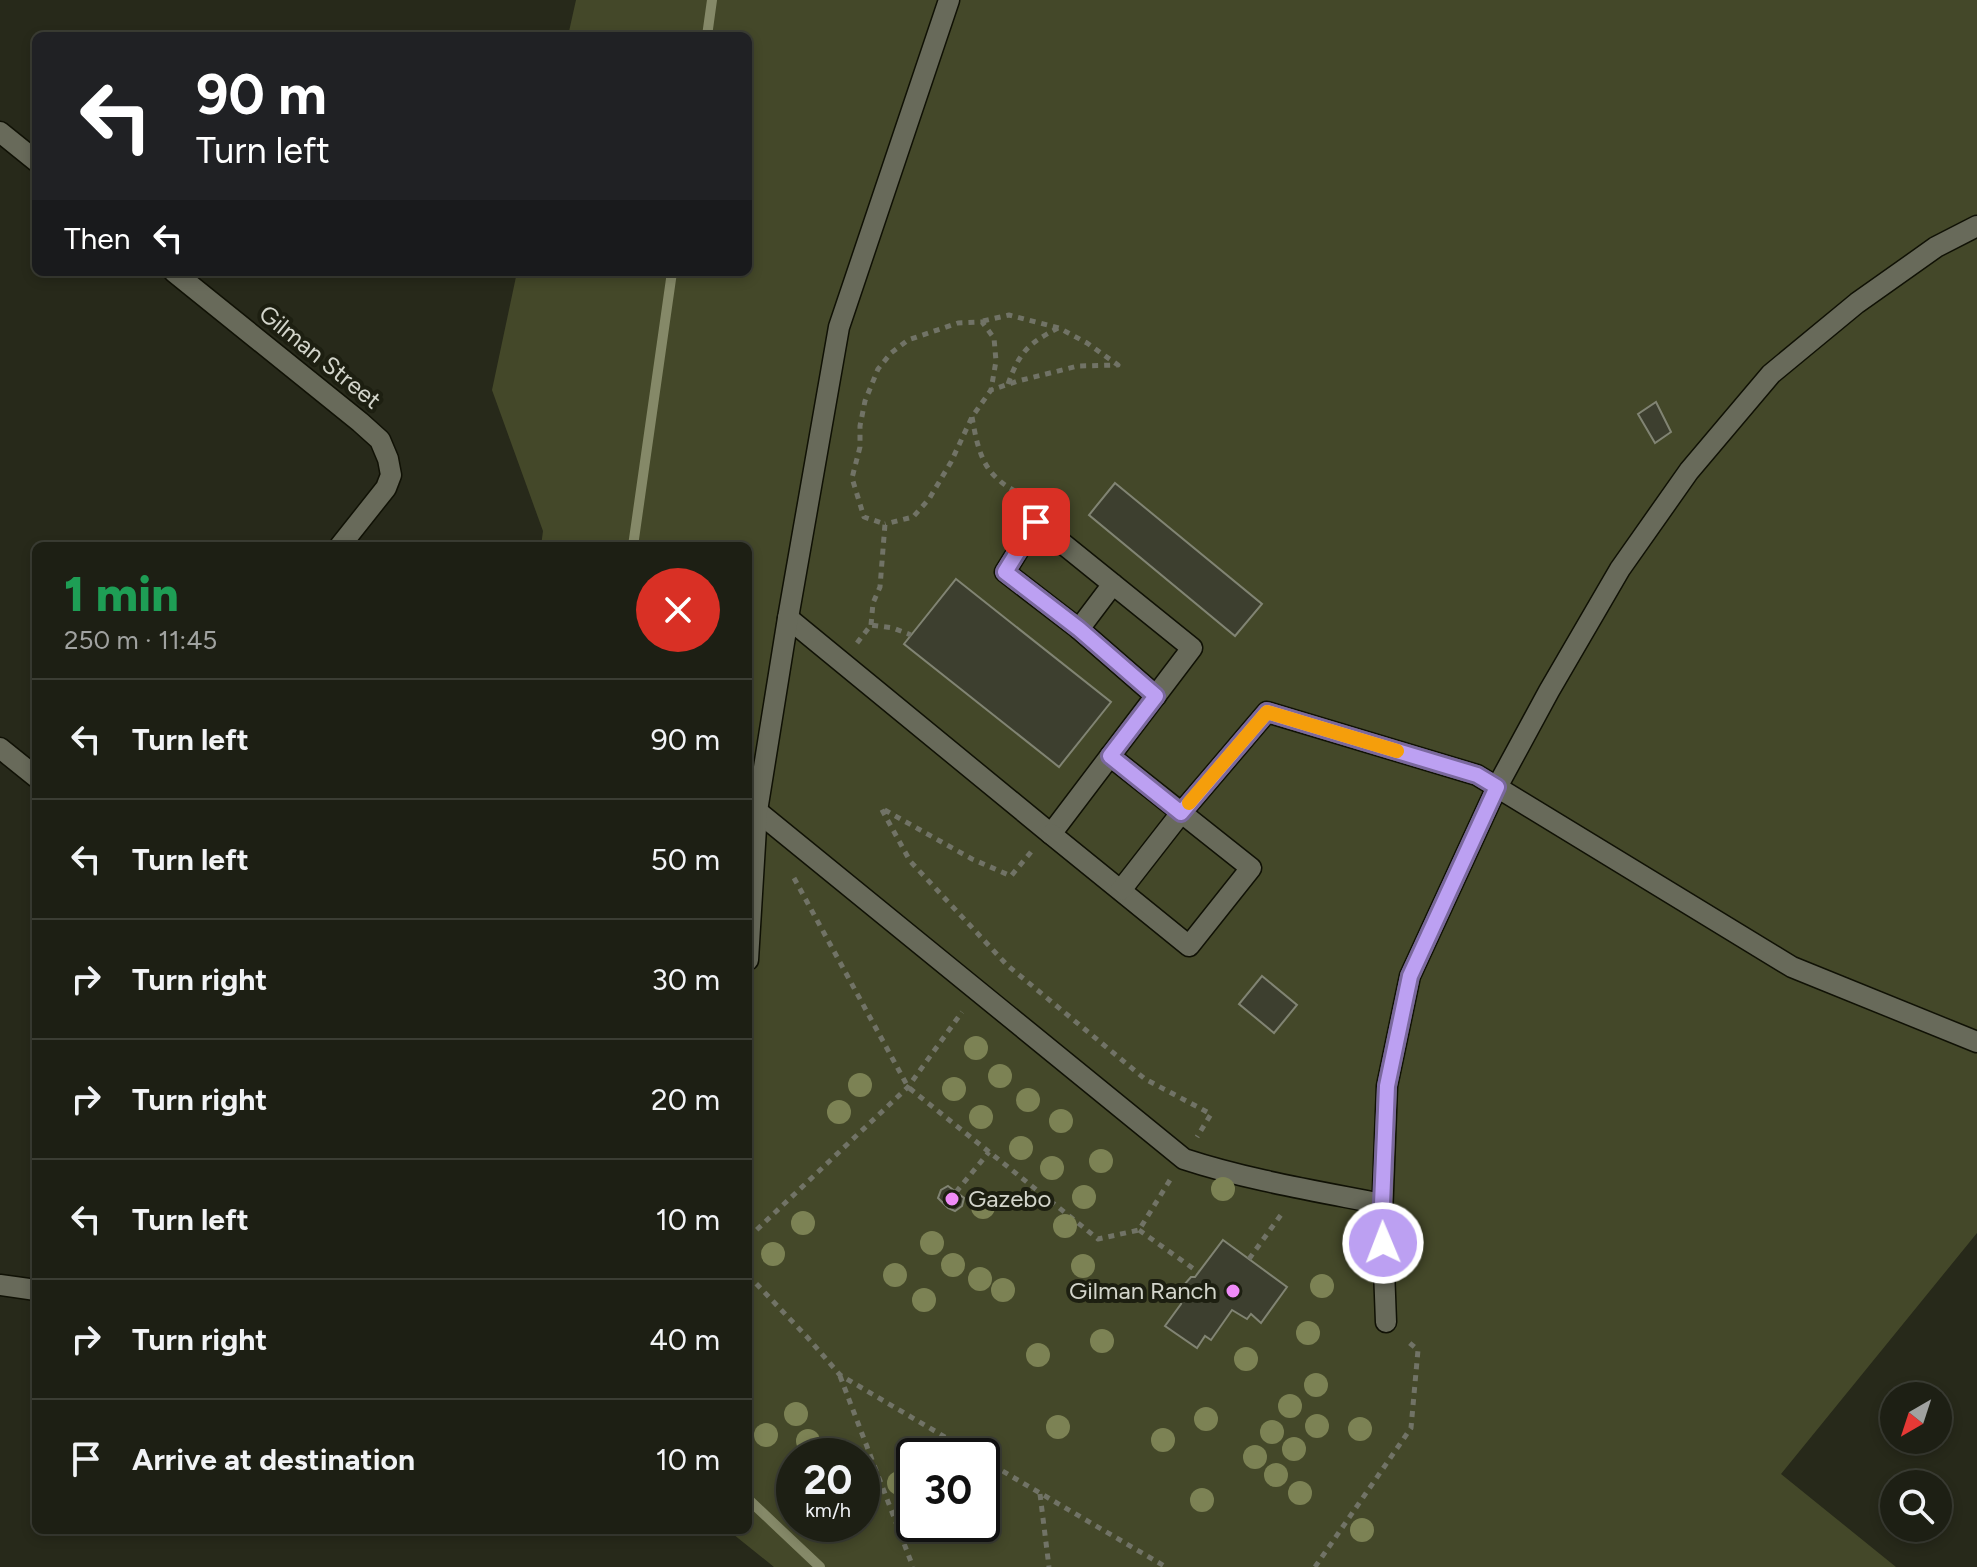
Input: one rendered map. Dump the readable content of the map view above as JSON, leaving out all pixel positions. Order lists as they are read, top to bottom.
{
  "streets": {
    "street": ["Gilman Street"]
  },
  "places": ["Gazebo", "Gilman Ranch"],
  "north": "bottom left",
  "page": {
    "turn": ["90 m", "Turn left"],
    "then": "Then",
    "heading": ["1 min", "250 m · 11:45"],
    "list": [
      {
        "name": "Turn left",
        "value": "90 m"
      },
      {
        "name": "Turn left",
        "value": "50 m"
      },
      {
        "name": "Turn right",
        "value": "30 m"
      },
      {
        "name": "Turn right",
        "value": "20 m"
      },
      {
        "name": "Turn left",
        "value": "10 m"
      },
      {
        "name": "Turn right",
        "value": "40 m"
      },
      {
        "name": "Arrive at destination",
        "value": "10 m"
      }
    ],
    "speed": "20 km/h",
    "limit": "30"
  }
}
